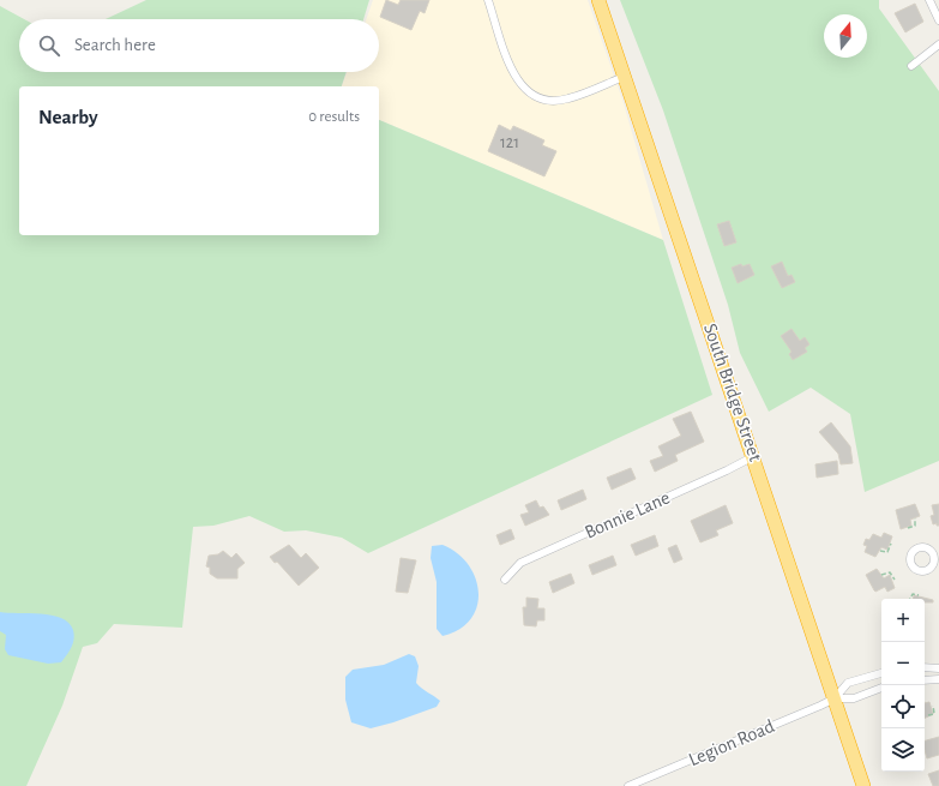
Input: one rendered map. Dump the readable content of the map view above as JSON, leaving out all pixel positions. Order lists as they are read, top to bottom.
{
  "streets": {
    "highway": ["South Bridge Street"],
    "street": ["Bonnie Lane", "Legion Road"]
  },
  "crossings": [
    ["South Bridge Street", "Bonnie Lane"],
    ["South Bridge Street", "Legion Road"]
  ],
  "house_numbers": ["121"],
  "north": "top",
  "page": {
    "search": "Search here",
    "heading": ["Nearby", "0 results"],
    "map_buttons": ["+", "−"]
  }
}
